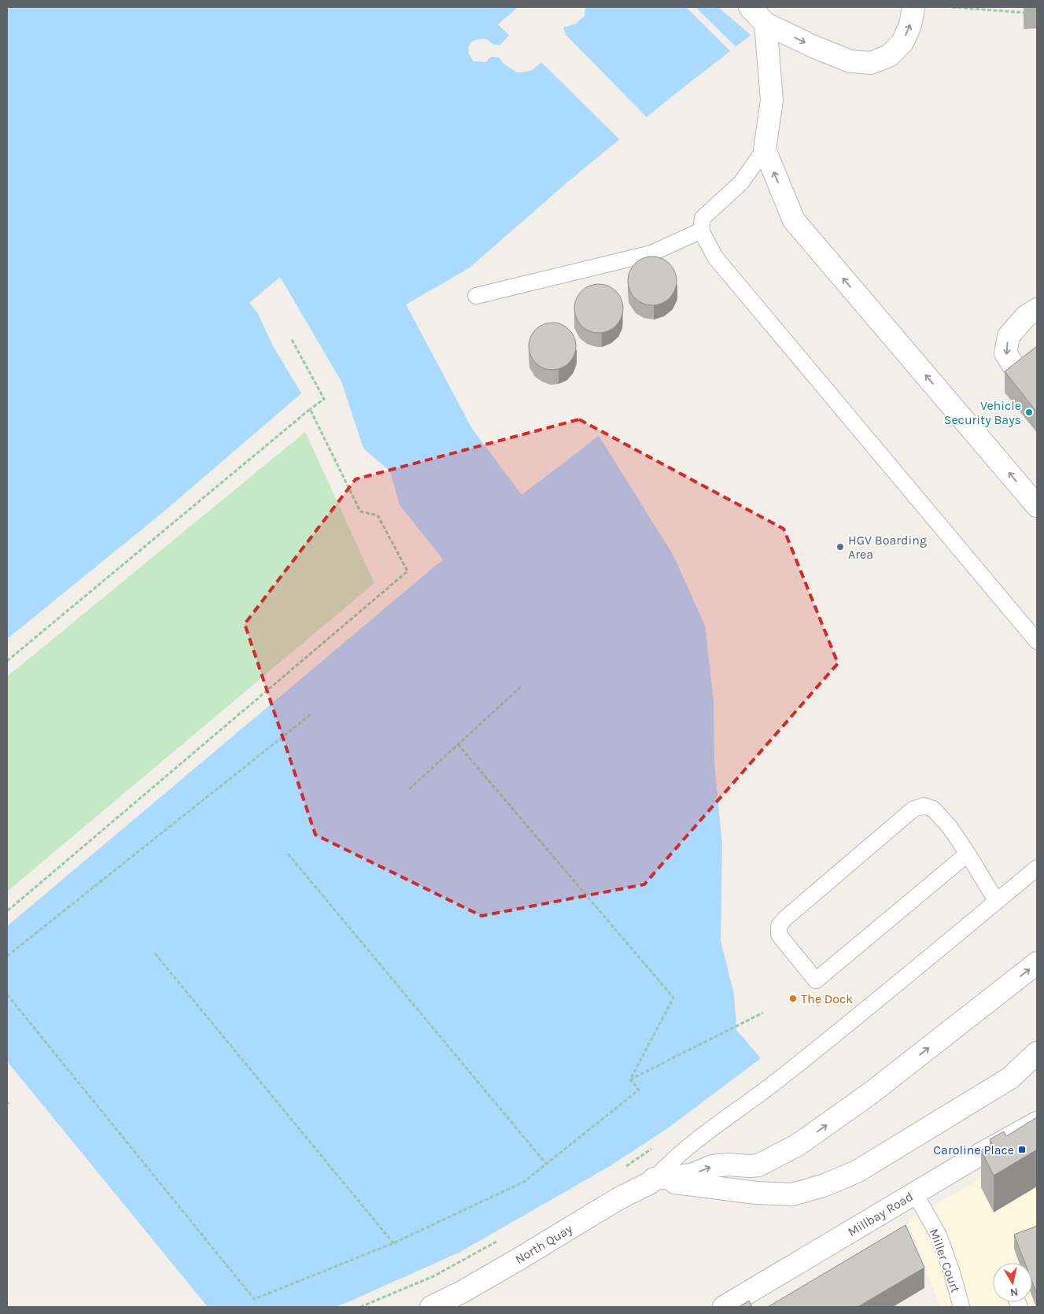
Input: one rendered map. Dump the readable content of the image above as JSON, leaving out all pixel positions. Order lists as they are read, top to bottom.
{
  "streets": {
    "street": ["Millbay Road", "North Quay"],
    "lane": ["Miller Court"]
  },
  "crossings": [
    ["Millbay Road", "Miller Court"]
  ],
  "places": {
    "other": ["Vehicle Security Bays", "HGV Boarding Area", "The Dock"],
    "transit": ["Caroline Place"]
  },
  "north": "bottom"
}
